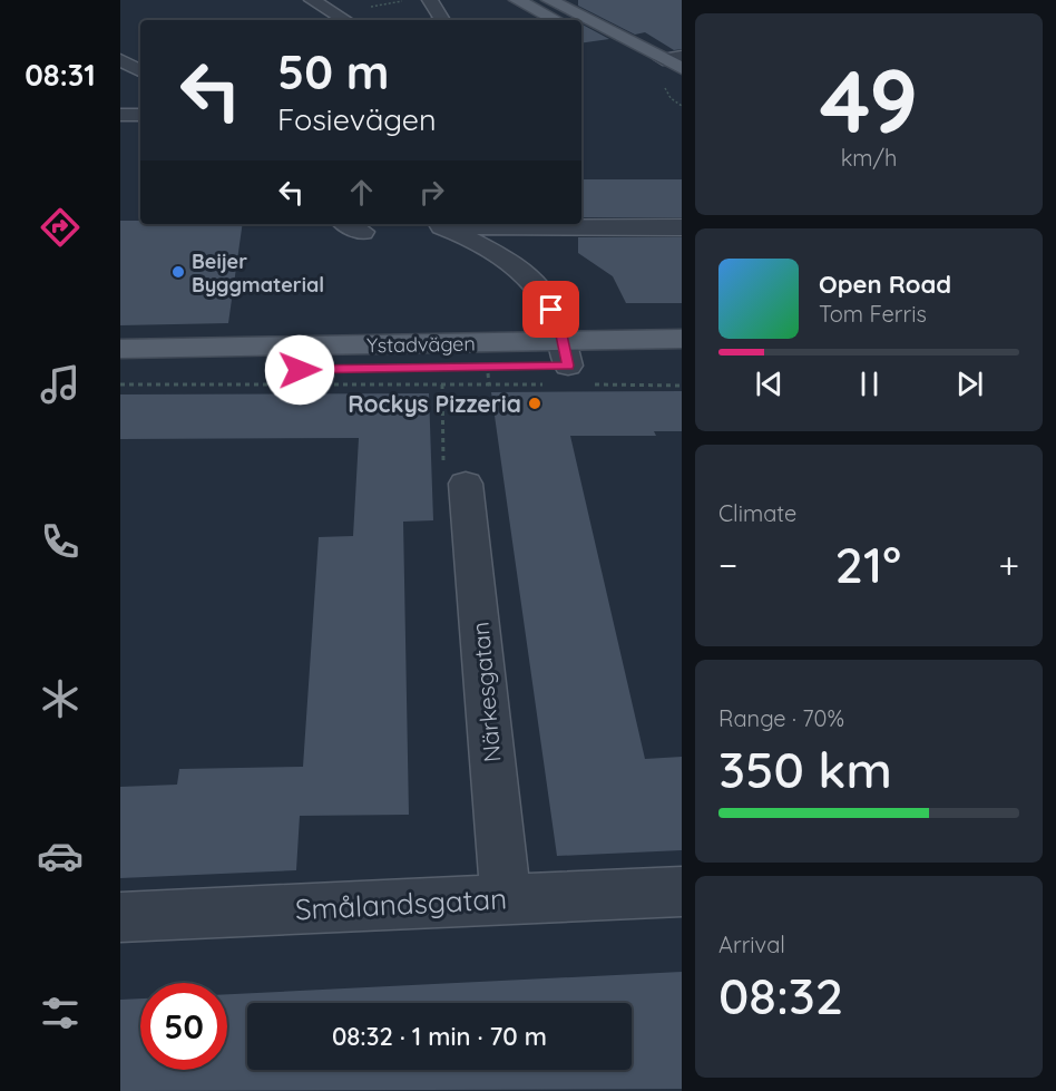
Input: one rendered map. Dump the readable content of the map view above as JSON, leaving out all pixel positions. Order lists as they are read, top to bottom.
{
  "streets": {
    "main road": ["Ystadvägen"],
    "street": ["Närkesgatan", "Smålandsgatan"]
  },
  "crossings": [
    ["Närkesgatan", "Smålandsgatan"]
  ],
  "places": ["Beijer Byggmaterial", "Rockys Pizzeria"],
  "page": {
    "tabs": "08:31",
    "tile": [
      ["49", "km/h"],
      "Climate",
      ["Range · 70%", "350 km"],
      ["Arrival", "08:32"]
    ],
    "turn": ["50 m", "Fosievägen"],
    "song": ["Open Road", "Tom Ferris"],
    "heat": ["−", "21°", "+"],
    "limit": "50",
    "trip": "08:32 · 1 min · 70 m"
  }
}
